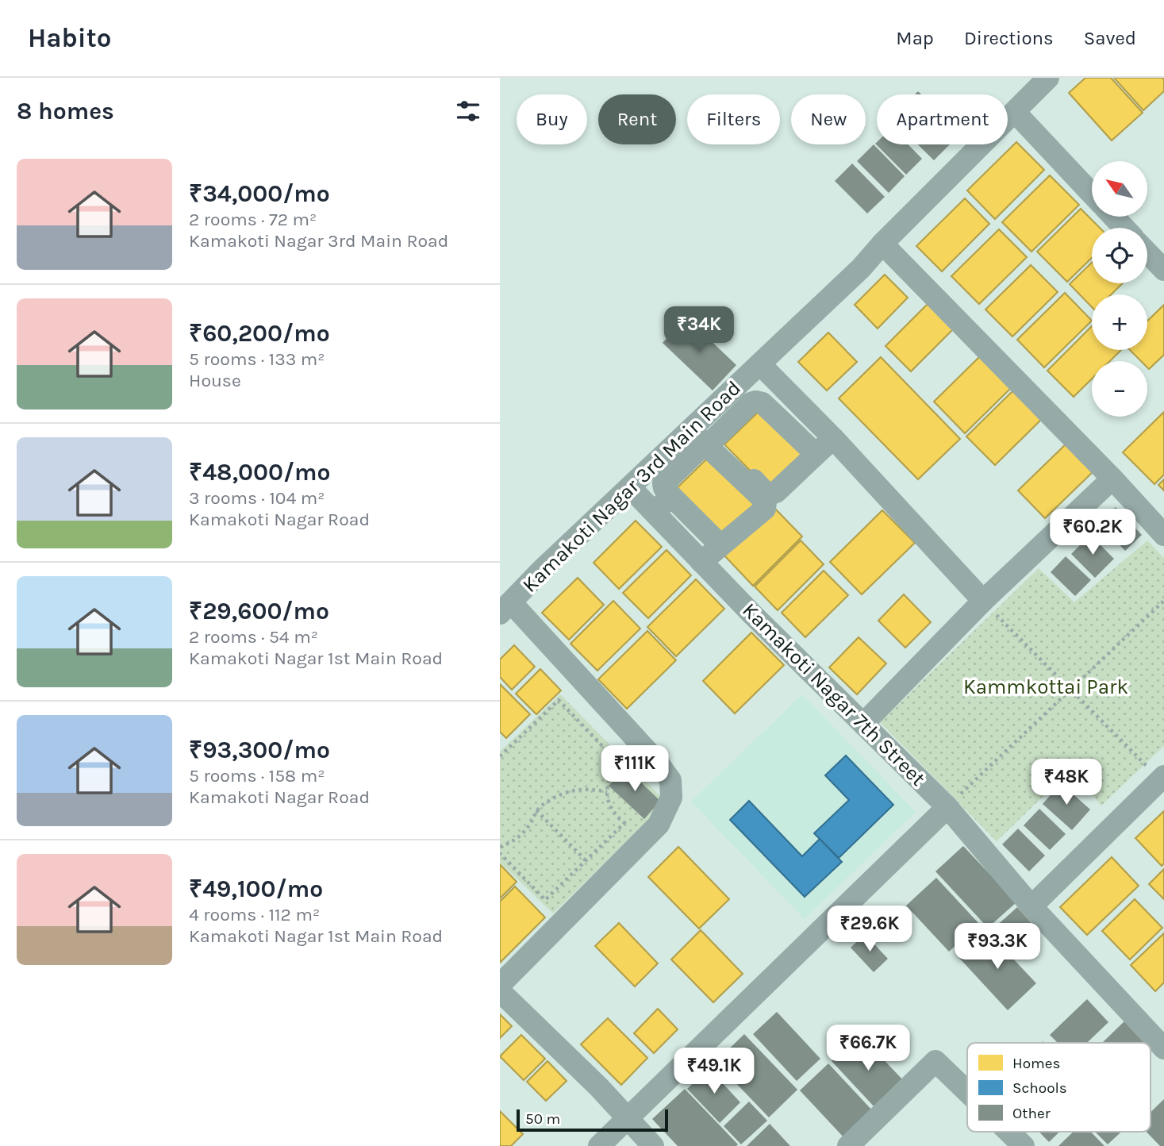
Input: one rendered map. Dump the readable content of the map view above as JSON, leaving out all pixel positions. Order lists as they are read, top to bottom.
{
  "streets": {
    "street": ["Kamakoti Nagar 3rd Main Road", "Kamakoti Nagar 7th Street"]
  },
  "crossings": [
    ["Kamakoti Nagar 3rd Main Road", "Kamakoti Nagar 7th Street"]
  ],
  "parks": ["Kammkottai Park"],
  "legend": ["Homes", "Schools", "Other"],
  "scale_bar": "50 m",
  "north": "top left",
  "page": {
    "header": "Habito",
    "nav": ["Map", "Directions", "Saved"],
    "heading": "8 homes",
    "chip": [
      "Buy",
      "Rent",
      "Filters",
      "New",
      "Apartment"
    ],
    "list": [
      {
        "name": "₹34,000/mo",
        "note": "2 rooms · 72 m² · Kamakoti Nagar 3rd Main Road"
      },
      {
        "name": "₹60,200/mo",
        "note": "5 rooms · 133 m² · House"
      },
      {
        "name": "₹48,000/mo",
        "note": "3 rooms · 104 m² · Kamakoti Nagar Road"
      },
      {
        "name": "₹29,600/mo",
        "note": "2 rooms · 54 m² · Kamakoti Nagar 1st Main Road"
      },
      {
        "name": "₹93,300/mo",
        "note": "5 rooms · 158 m² · Kamakoti Nagar Road"
      },
      {
        "name": "₹49,100/mo",
        "note": "4 rooms · 112 m² · Kamakoti Nagar 1st Main Road"
      }
    ],
    "map_buttons": ["+", "−"],
    "price": [
      "₹34K",
      "₹60.2K",
      "₹111K",
      "₹48K",
      "₹29.6K",
      "₹93.3K",
      "₹66.7K",
      "₹49.1K"
    ],
    "scale": "50 m"
  }
}
